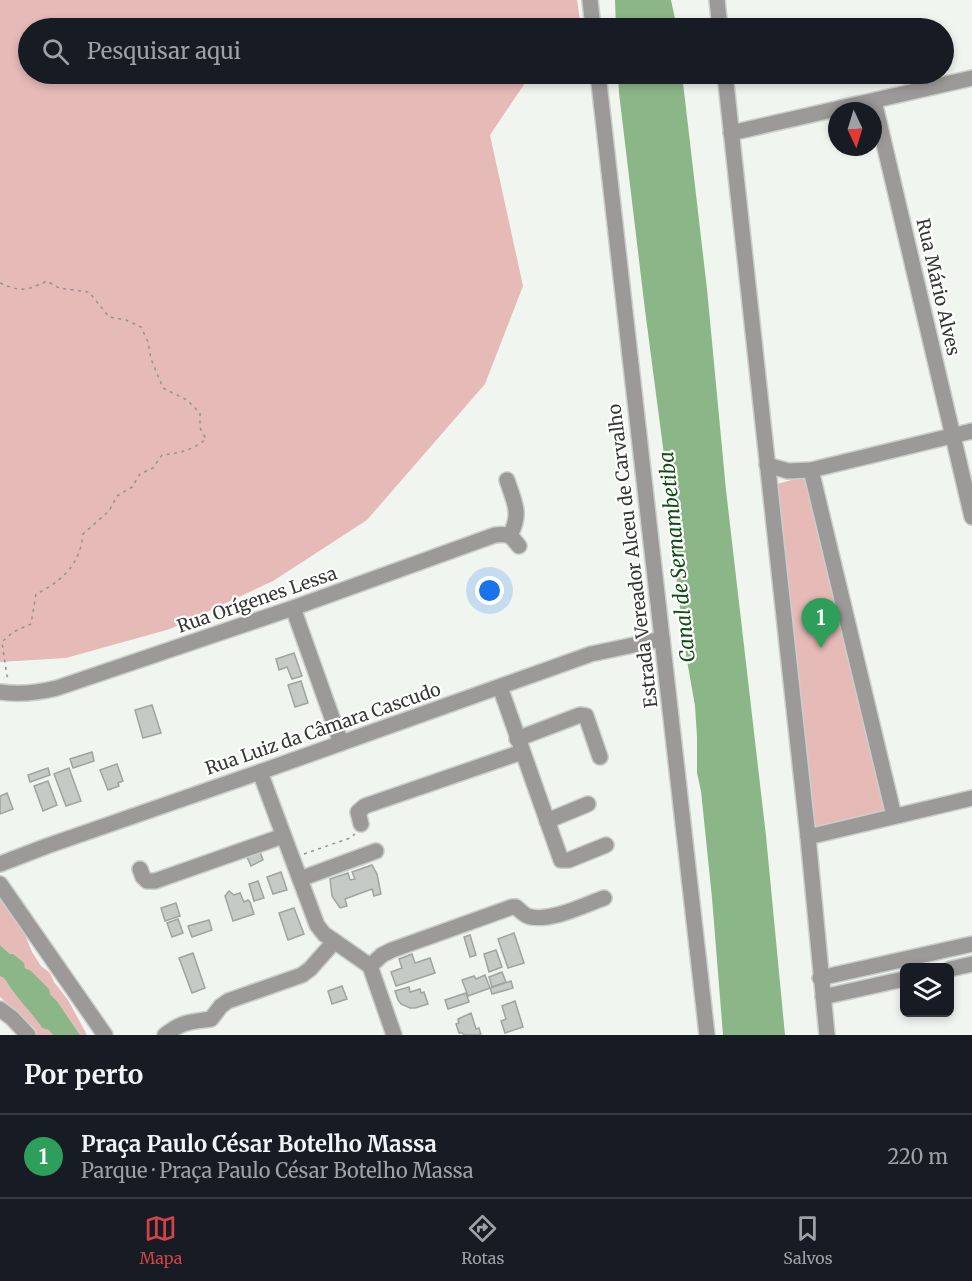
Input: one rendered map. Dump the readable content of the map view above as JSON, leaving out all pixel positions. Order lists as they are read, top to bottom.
{
  "streets": {
    "street": [
      "Rua Mário Alves",
      "Estrada Vereador Alceu de Carvalho",
      "Rua Orígenes Lessa",
      "Rua Luiz da Câmara Cascudo"
    ]
  },
  "crossings": [
    ["Estrada Vereador Alceu de Carvalho", "Rua Luiz da Câmara Cascudo"]
  ],
  "water": ["Canal de Sernambetiba"],
  "north": "bottom",
  "page": {
    "search": "Pesquisar aqui",
    "pins": "1",
    "heading": "Por perto",
    "list": [
      {
        "mark": "1",
        "name": "Praça Paulo César Botelho Massa",
        "note": "Parque · Praça Paulo César Botelho Massa",
        "value": "220 m"
      }
    ],
    "nav": ["Mapa", "Rotas", "Salvos"]
  }
}
